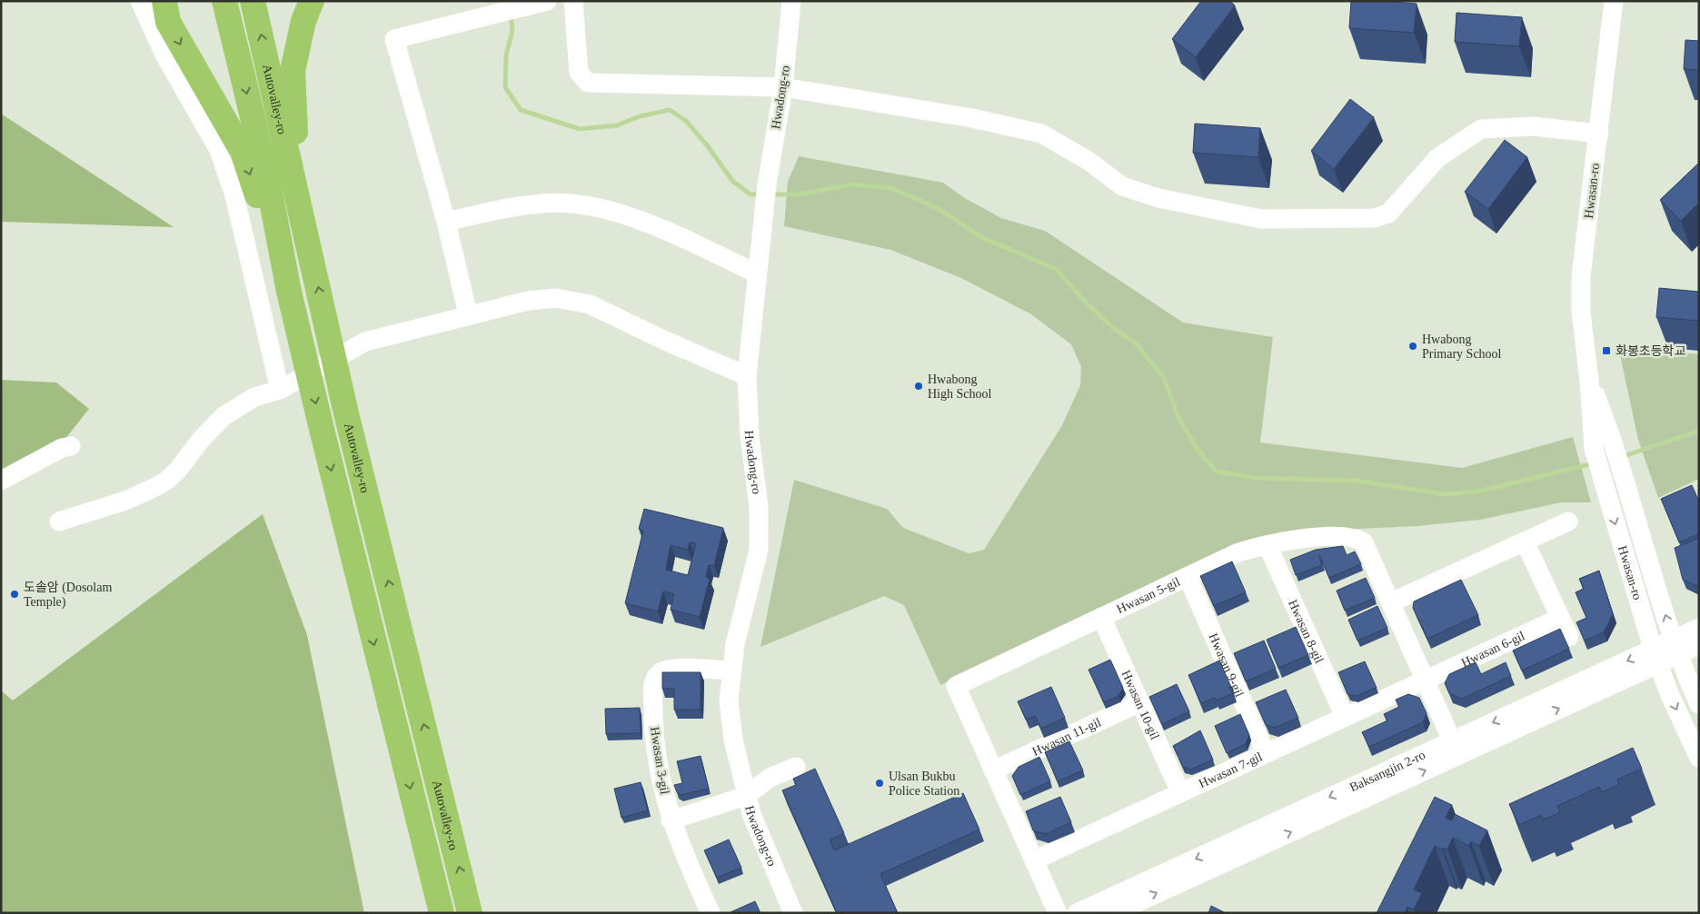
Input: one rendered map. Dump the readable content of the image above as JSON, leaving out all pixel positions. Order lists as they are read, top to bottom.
{
  "streets": {
    "highway": ["Autovalley-ro"],
    "street": [
      "Hwadong-ro",
      "Hwasan-ro",
      "Hwasan 5-gil",
      "Hwasan 8-gil",
      "Hwasan 6-gil",
      "Hwasan 9-gil",
      "Hwasan 10-gil",
      "Hwasan 11-gil",
      "Hwasan 3-gil",
      "Hwasan 7-gil",
      "Baksangjin 2-ro"
    ]
  },
  "crossings": [
    ["Hwadong-ro", "Hwasan 3-gil"],
    ["Hwasan-ro", "Baksangjin 2-ro"],
    ["Hwasan 5-gil", "Hwasan 8-gil"],
    ["Hwasan 5-gil", "Hwasan 6-gil"],
    ["Hwasan 5-gil", "Hwasan 9-gil"],
    ["Hwasan 5-gil", "Hwasan 10-gil"],
    ["Hwasan 5-gil", "Hwasan 11-gil"],
    ["Hwasan 5-gil", "Hwasan 7-gil"],
    ["Hwasan 5-gil", "Baksangjin 2-ro"],
    ["Hwasan 8-gil", "Hwasan 7-gil"],
    ["Hwasan 6-gil", "Hwasan 7-gil"],
    ["Hwasan 9-gil", "Hwasan 7-gil"],
    ["Hwasan 10-gil", "Hwasan 11-gil"],
    ["Hwasan 10-gil", "Hwasan 7-gil"]
  ],
  "places": {
    "other": [
      "Hwabong Primary School",
      "Hwabong High School",
      "도솔암 (Dosolam Temple)",
      "Ulsan Bukbu Police Station"
    ],
    "transit": ["화봉초등학교"]
  }
}
